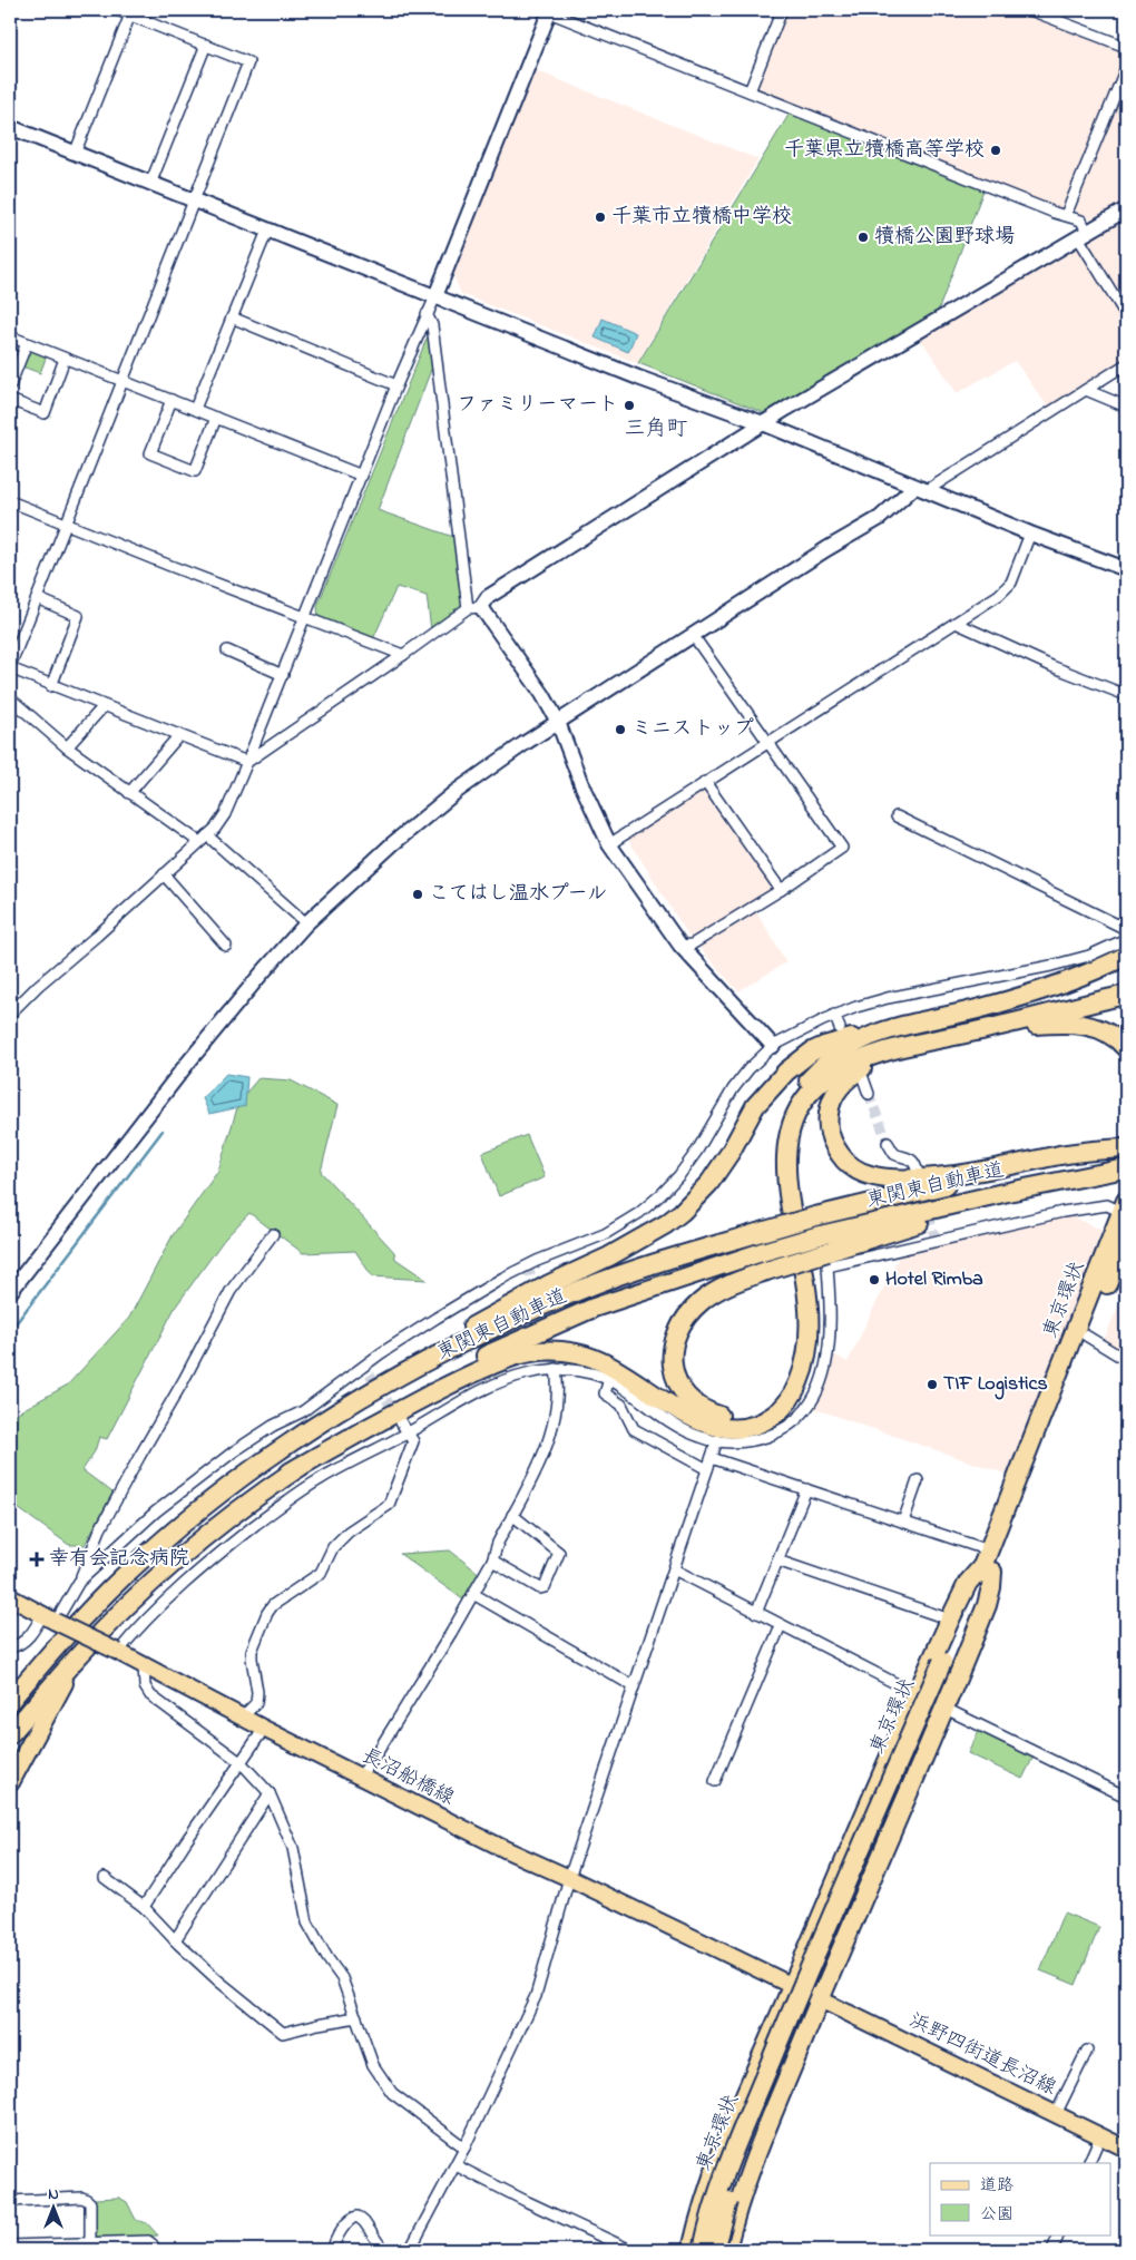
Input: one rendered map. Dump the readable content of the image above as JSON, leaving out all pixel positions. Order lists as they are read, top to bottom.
{
  "streets": {
    "highway": ["東関東自動車道", "東京環状"],
    "main road": ["長沼船橋線", "浜野四街道長沼線"]
  },
  "crossings": [
    ["長沼船橋線", "浜野四街道長沼線"]
  ],
  "districts": ["三角町"],
  "places": {
    "other": [
      "千葉県立犢橋高等学校",
      "千葉市立犢橋中学校",
      "犢橋公園野球場",
      "ファミリーマート",
      "ミニストップ",
      "こてはし温水プール",
      "Hotel Rimba",
      "TIF Logistics"
    ],
    "health": ["幸有会記念病院"]
  },
  "legend": ["道路", "公園"],
  "north": "top"
}
